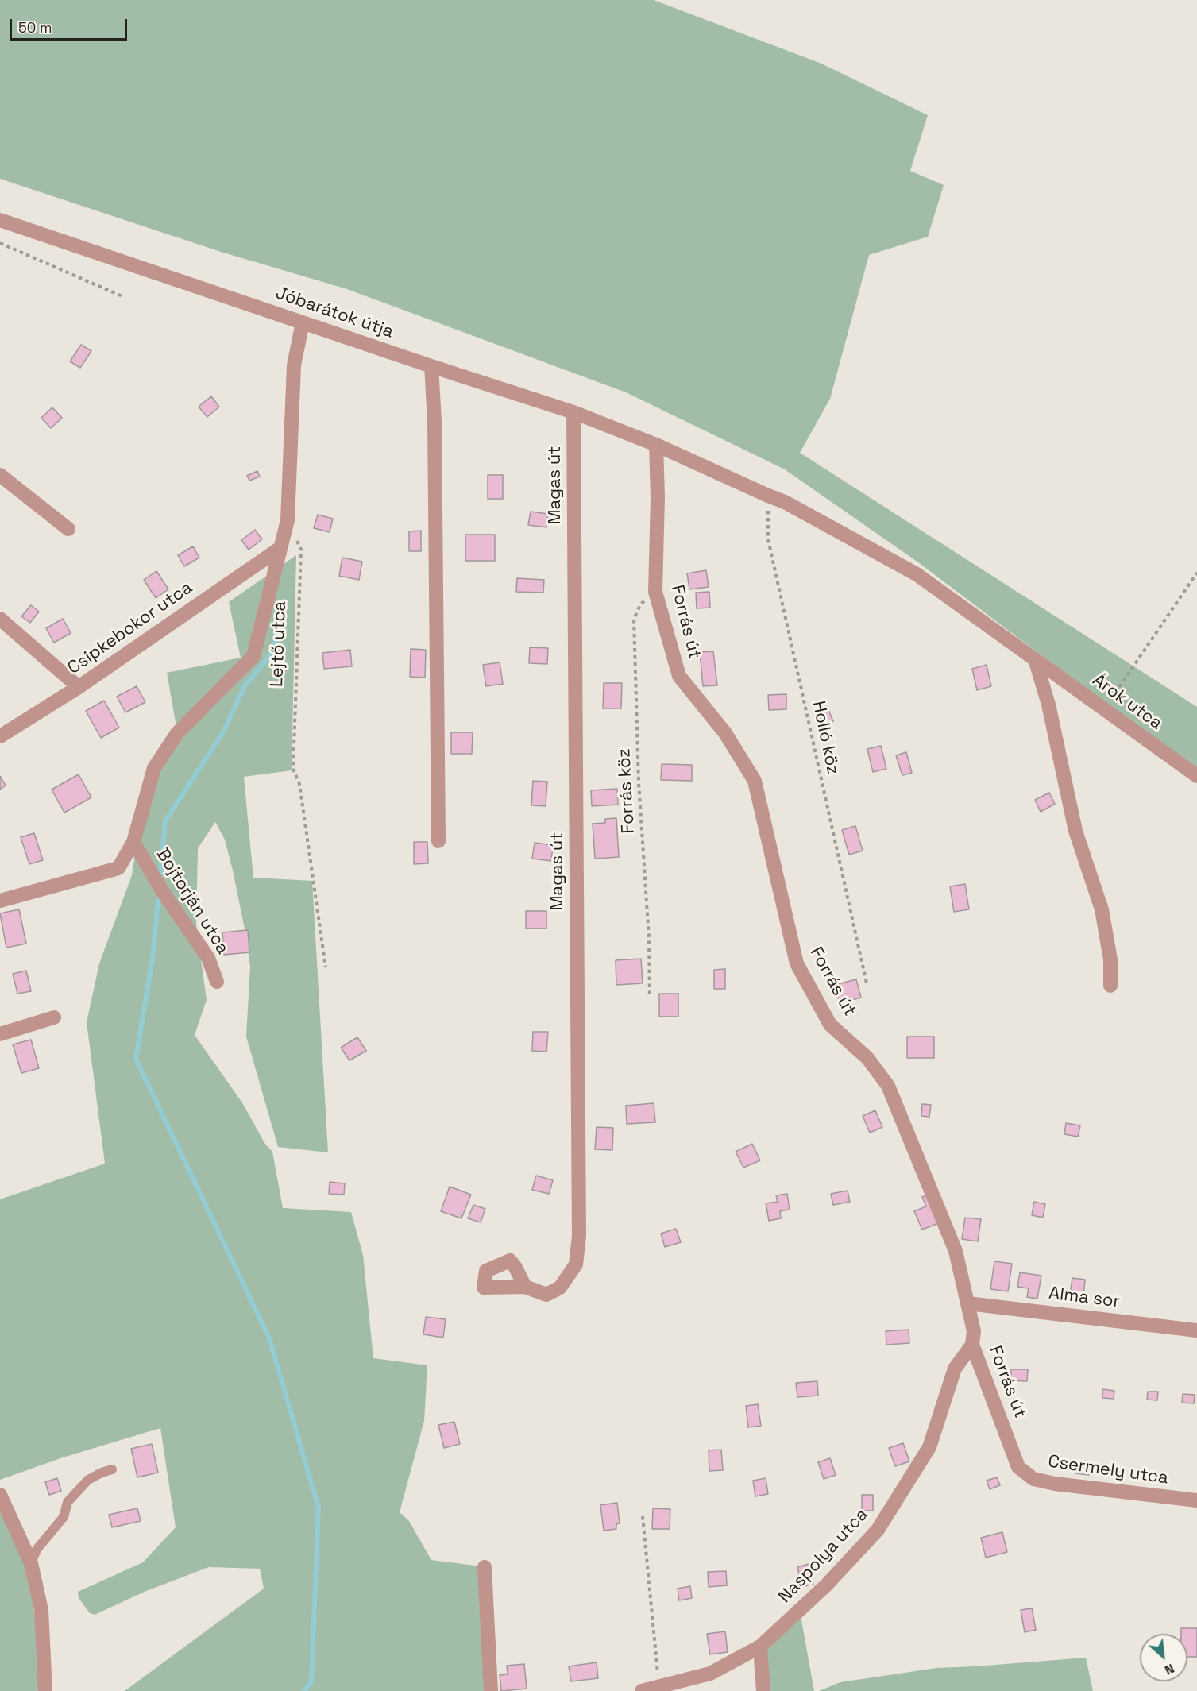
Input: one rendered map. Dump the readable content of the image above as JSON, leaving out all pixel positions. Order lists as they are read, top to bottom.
{
  "streets": {
    "street": [
      "Jóbarátok útja",
      "Magas út",
      "Forrás út",
      "Csipkebokor utca",
      "Árok utca",
      "Bojtorján utca",
      "Alma sor",
      "Csermely utca",
      "Naspolya utca"
    ],
    "path": ["Lejtő utca", "Holló köz", "Forrás köz"]
  },
  "crossings": [
    ["Jóbarátok útja", "Magas út"],
    ["Jóbarátok útja", "Forrás út"],
    ["Jóbarátok útja", "Árok utca"],
    ["Jóbarátok útja", "Holló köz"],
    ["Forrás út", "Forrás köz"],
    ["Forrás út", "Alma sor"],
    ["Forrás út", "Csermely utca"],
    ["Forrás út", "Naspolya utca"],
    ["Árok utca", "Holló köz"]
  ],
  "scale_bar": "50 m",
  "north": "bottom right"
}
